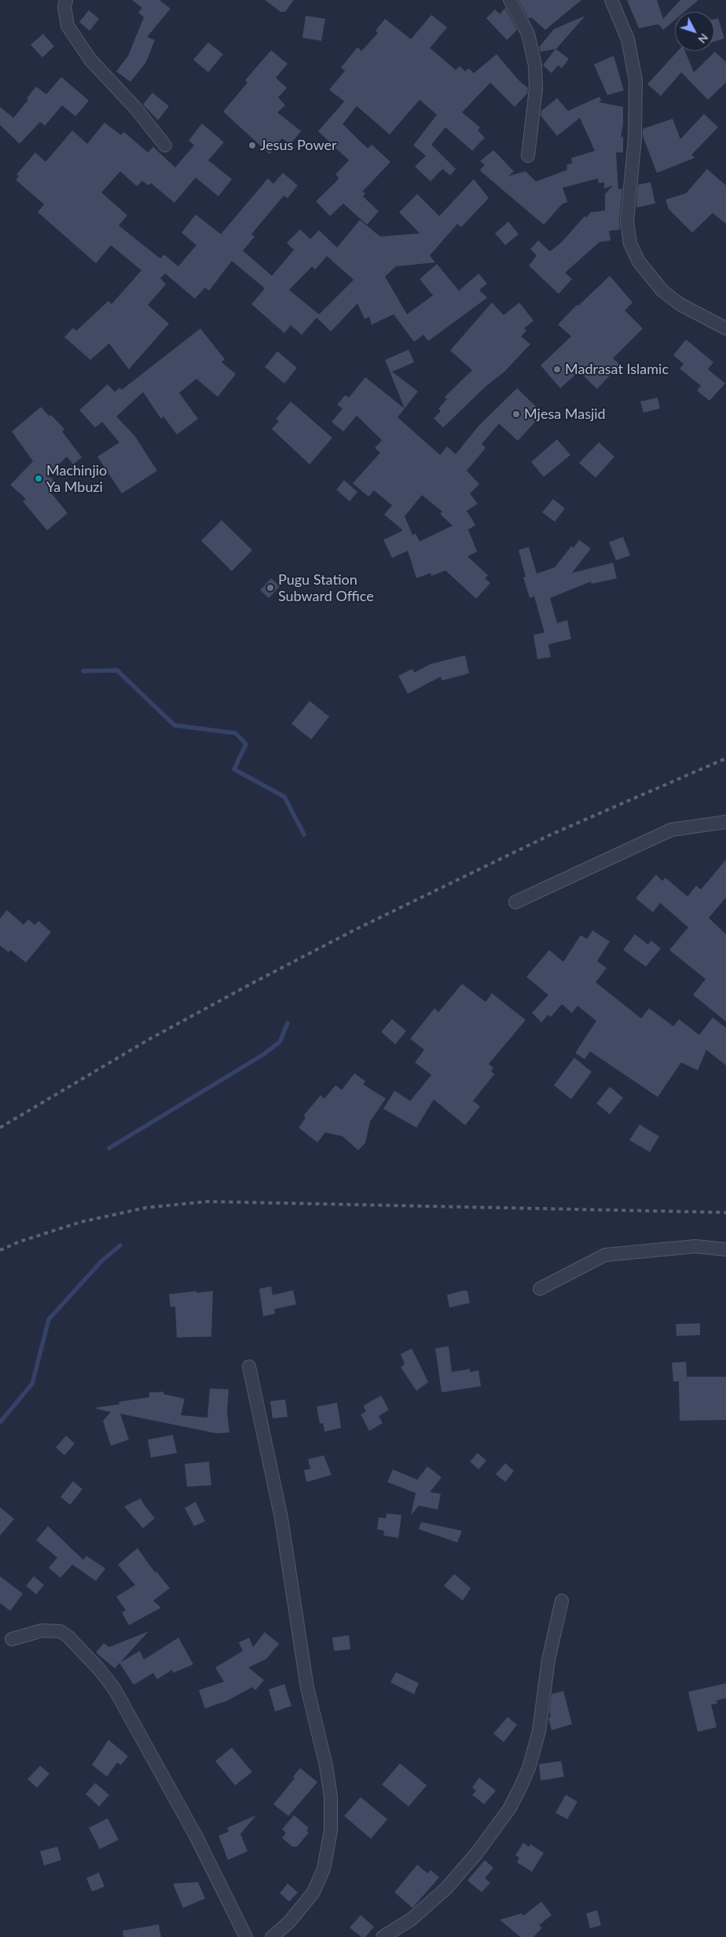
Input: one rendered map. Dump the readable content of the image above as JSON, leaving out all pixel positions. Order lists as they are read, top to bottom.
{
  "places": [
    "Jesus Power",
    "Madrasat Islamic",
    "Mjesa Masjid",
    "Machinjio Ya Mbuzi",
    "Pugu Station Subward Office"
  ],
  "north": "bottom right"
}
